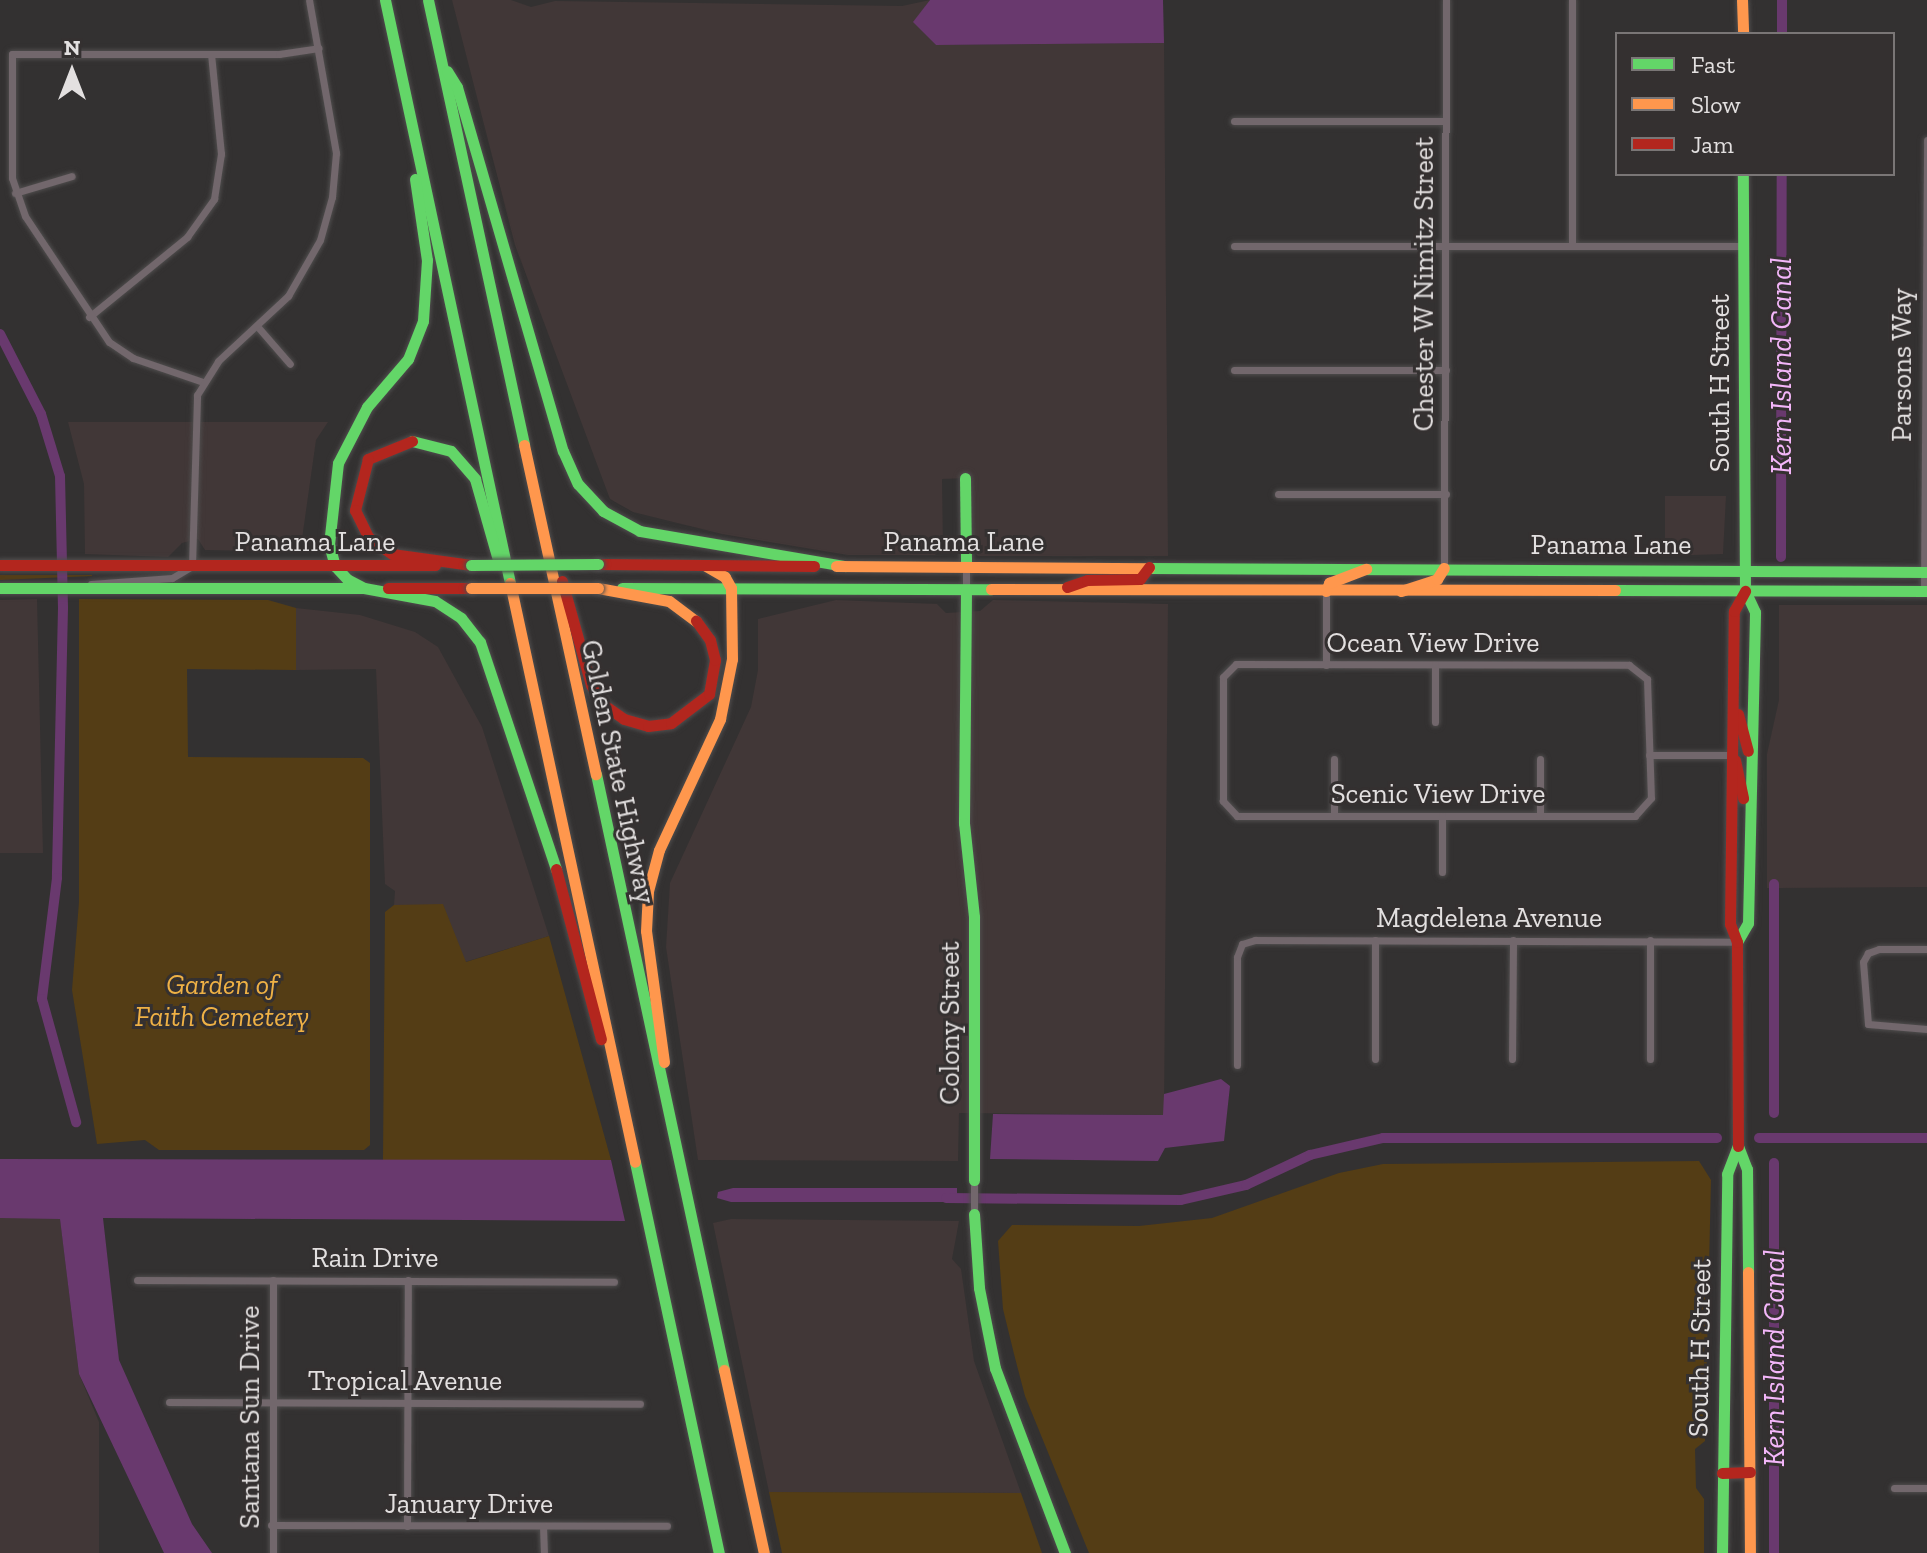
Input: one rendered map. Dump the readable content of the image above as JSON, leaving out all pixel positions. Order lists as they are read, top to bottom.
{
  "streets": {
    "main road": [
      "South H Street",
      "Panama Lane",
      "Golden State Highway",
      "Colony Street"
    ],
    "street": [
      "Chester W Nimitz Street",
      "Parsons Way",
      "Ocean View Drive",
      "Scenic View Drive",
      "Magdelena Avenue",
      "Rain Drive",
      "Tropical Avenue",
      "Santana Sun Drive",
      "January Drive"
    ]
  },
  "crossings": [
    ["Chester W Nimitz Street", "Panama Lane"],
    ["Parsons Way", "Panama Lane"],
    ["South H Street", "Panama Lane"],
    ["South H Street", "Magdelena Avenue"],
    ["Panama Lane", "Colony Street"],
    ["Ocean View Drive", "Scenic View Drive"],
    ["Rain Drive", "Santana Sun Drive"],
    ["Tropical Avenue", "Santana Sun Drive"],
    ["Santana Sun Drive", "January Drive"]
  ],
  "water": ["Kern Island Canal"],
  "parks": ["Garden of Faith Cemetery"],
  "legend": ["Fast", "Slow", "Jam"],
  "north": "top"
}
